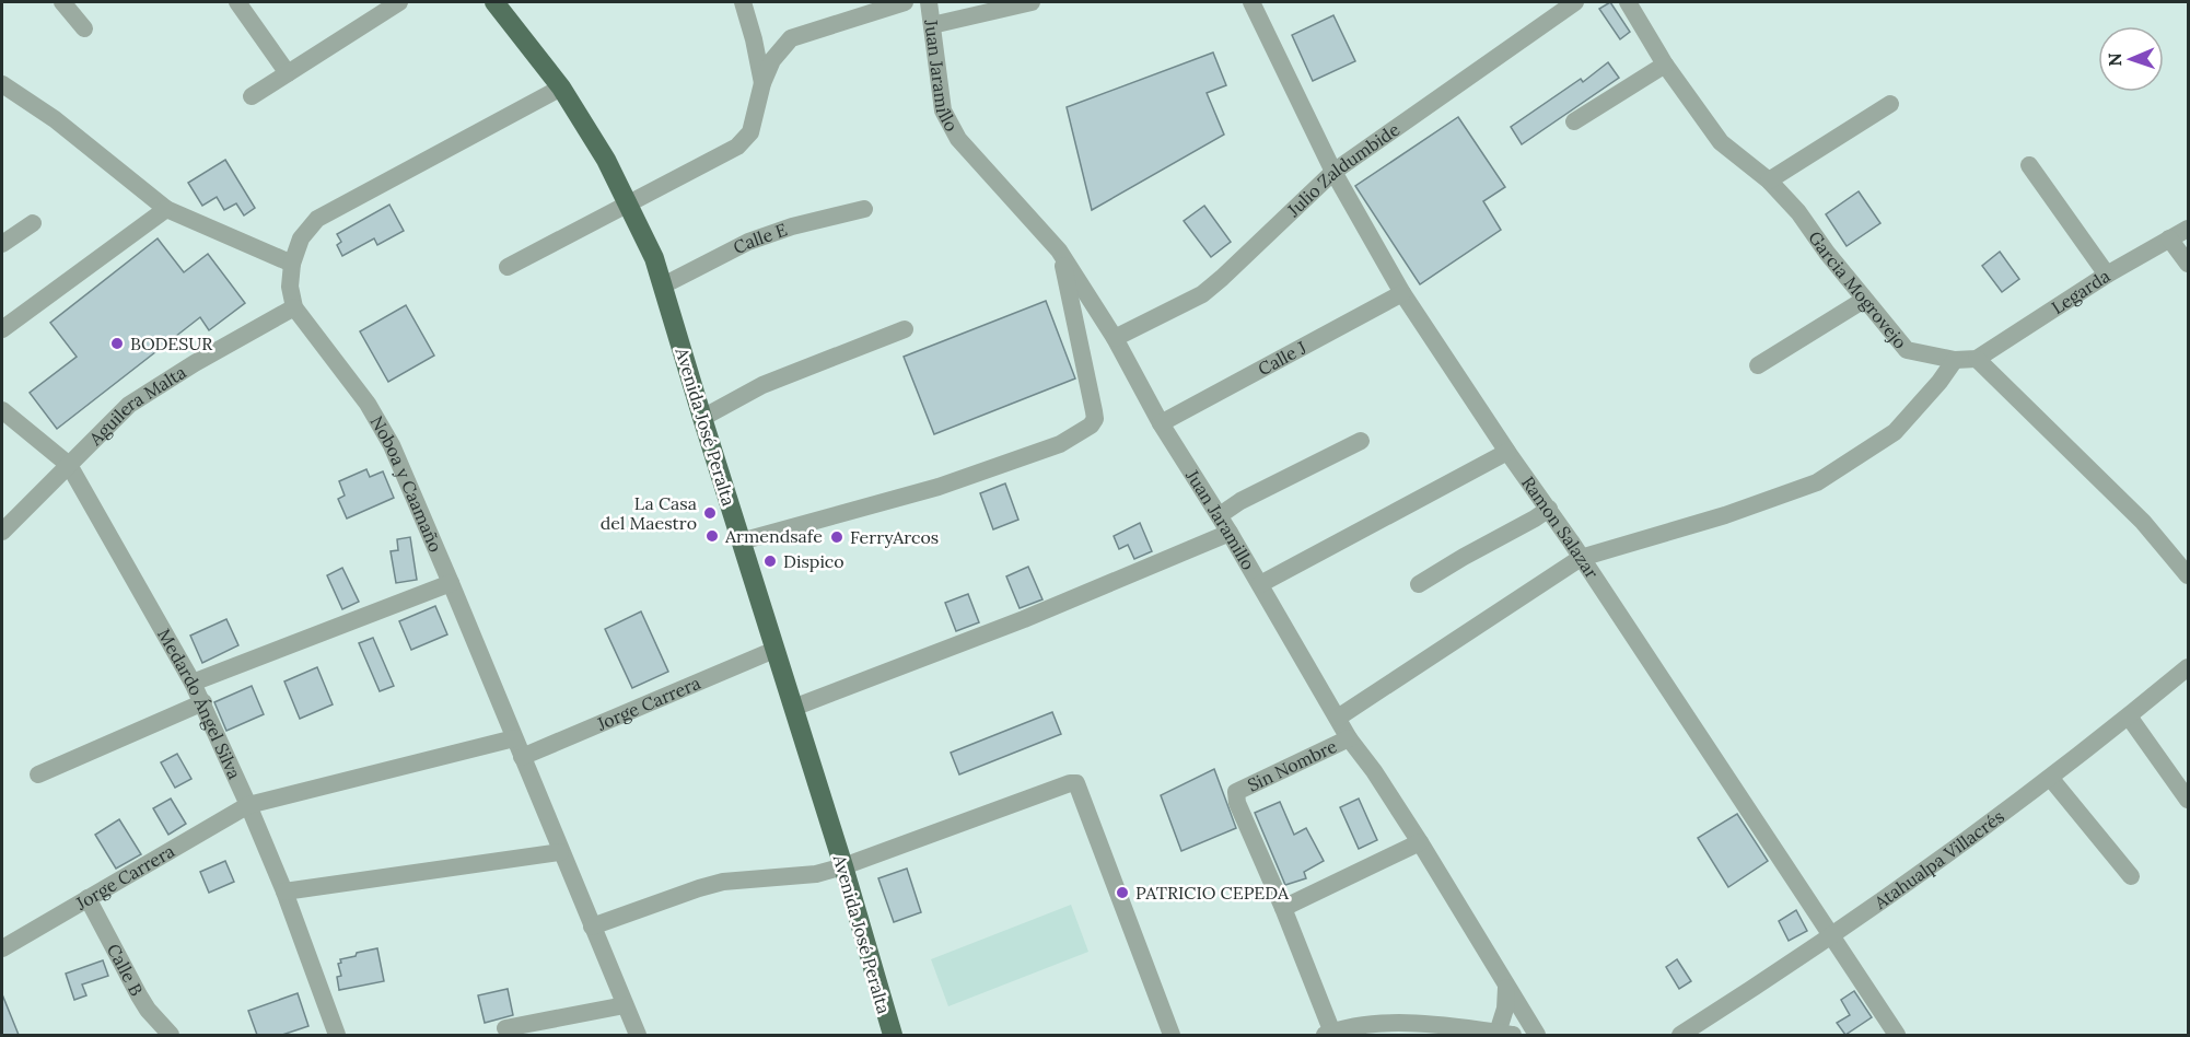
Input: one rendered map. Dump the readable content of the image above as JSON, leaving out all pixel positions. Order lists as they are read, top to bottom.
{
  "streets": {
    "highway": ["Avenida José Peralta"],
    "street": [
      "Juan Jaramillo",
      "Julio Zaldumbide",
      "Calle E",
      "Garcia Mogrovejo",
      "Legarda",
      "Calle J",
      "Aguilera Malta",
      "Noboa y Caamaño",
      "Ramon Salazar",
      "Medardo Ángel Silva",
      "Jorge Carrera",
      "Sin Nombre",
      "Atahualpa Villacrés",
      "Calle B"
    ]
  },
  "crossings": [
    ["Juan Jaramillo", "Julio Zaldumbide"],
    ["Juan Jaramillo", "Calle J"],
    ["Juan Jaramillo", "Sin Nombre"],
    ["Julio Zaldumbide", "Ramon Salazar"],
    ["Calle E", "Avenida José Peralta"],
    ["Garcia Mogrovejo", "Legarda"],
    ["Calle J", "Ramon Salazar"],
    ["Aguilera Malta", "Noboa y Caamaño"],
    ["Aguilera Malta", "Medardo Ángel Silva"],
    ["Avenida José Peralta", "Jorge Carrera"],
    ["Noboa y Caamaño", "Jorge Carrera"],
    ["Ramon Salazar", "Atahualpa Villacrés"],
    ["Medardo Ángel Silva", "Jorge Carrera"],
    ["Jorge Carrera", "Calle B"]
  ],
  "places": [
    "BODESUR",
    "La Casa del Maestro",
    "Armendsafe",
    "FerryArcos",
    "Dispico",
    "PATRICIO CEPEDA"
  ],
  "north": "left"
}
